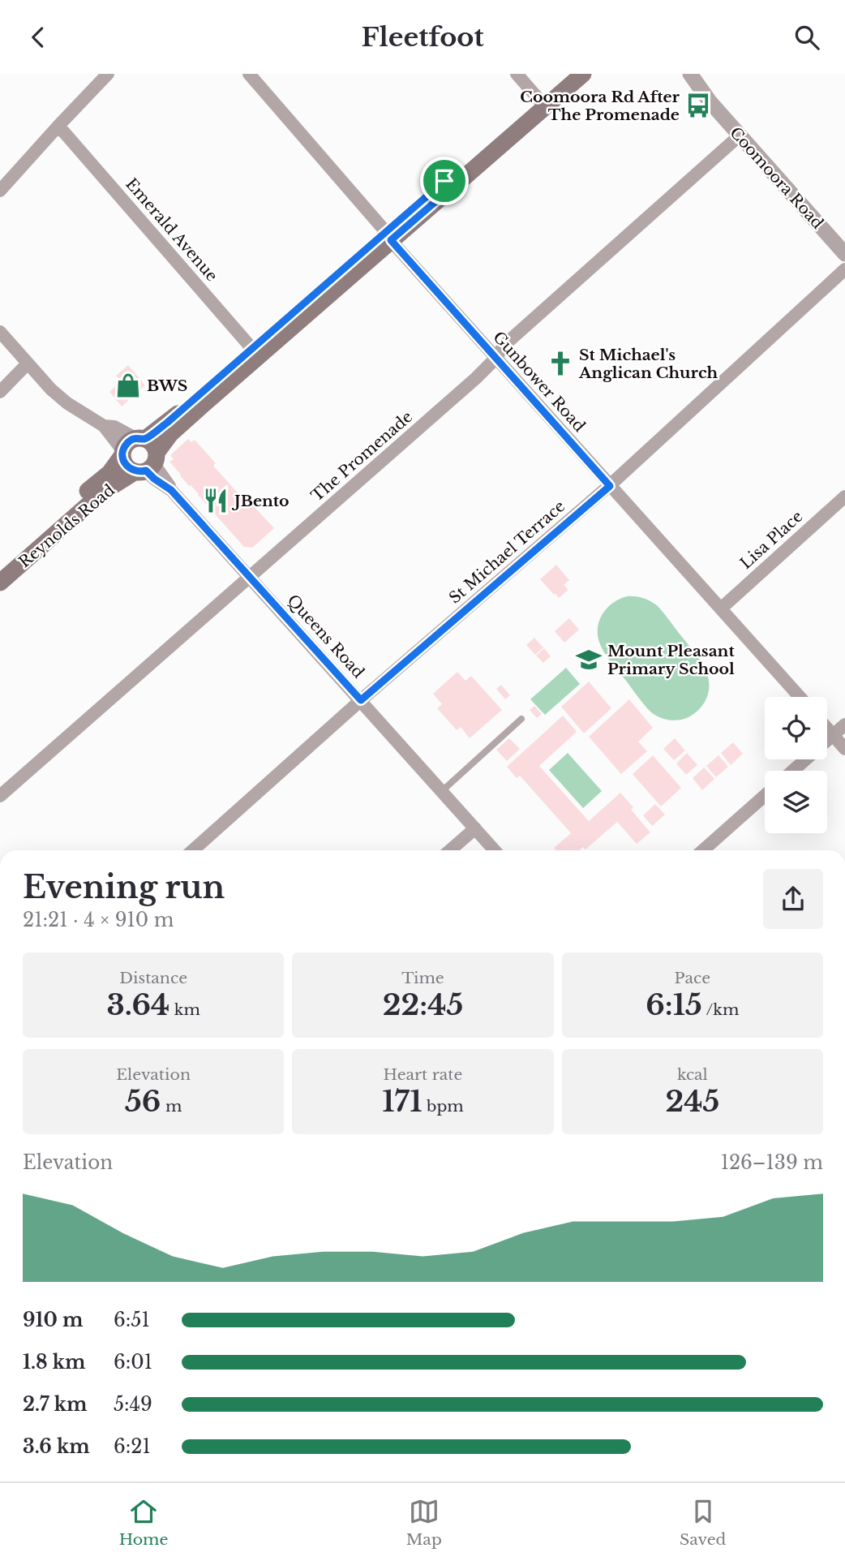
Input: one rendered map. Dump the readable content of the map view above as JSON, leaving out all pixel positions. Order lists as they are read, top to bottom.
{
  "streets": {
    "main road": ["Reynolds Road"],
    "street": [
      "Coomoora Road",
      "Emerald Avenue",
      "Gunbower Road",
      "The Promenade",
      "Lisa Place",
      "St Michael Terrace",
      "Queens Road"
    ]
  },
  "crossings": [
    ["Coomoora Road", "The Promenade"],
    ["Emerald Avenue", "Reynolds Road"],
    ["Gunbower Road", "The Promenade"],
    ["Gunbower Road", "Reynolds Road"],
    ["Gunbower Road", "Lisa Place"],
    ["Gunbower Road", "St Michael Terrace"],
    ["The Promenade", "Queens Road"],
    ["Reynolds Road", "Queens Road"],
    ["St Michael Terrace", "Queens Road"]
  ],
  "places": {
    "bus stop": ["Coomoora Rd After The Promenade"],
    "church": ["St Michael's Anglican Church"],
    "shop": ["BWS"],
    "restaurant": ["JBento"],
    "school or university": ["Mount Pleasant Primary School"]
  },
  "page": {
    "header": "Fleetfoot",
    "heading": ["Evening run", "21:21 · 4 × 910 m"],
    "stats": [
      ["Distance", "3.64 km"],
      ["Time", "22:45"],
      ["Pace", "6:15 /km"],
      ["Elevation", "56 m"],
      ["Heart rate", "171 bpm"],
      ["kcal", "245"]
    ],
    "chart": ["Elevation", "126–139 m"],
    "list": [
      {
        "name": "910 m",
        "note": "6:51"
      },
      {
        "name": "1.8 km",
        "note": "6:01"
      },
      {
        "name": "2.7 km",
        "note": "5:49"
      },
      {
        "name": "3.6 km",
        "note": "6:21"
      }
    ],
    "tabs": ["Home", "Map", "Saved"]
  }
}
